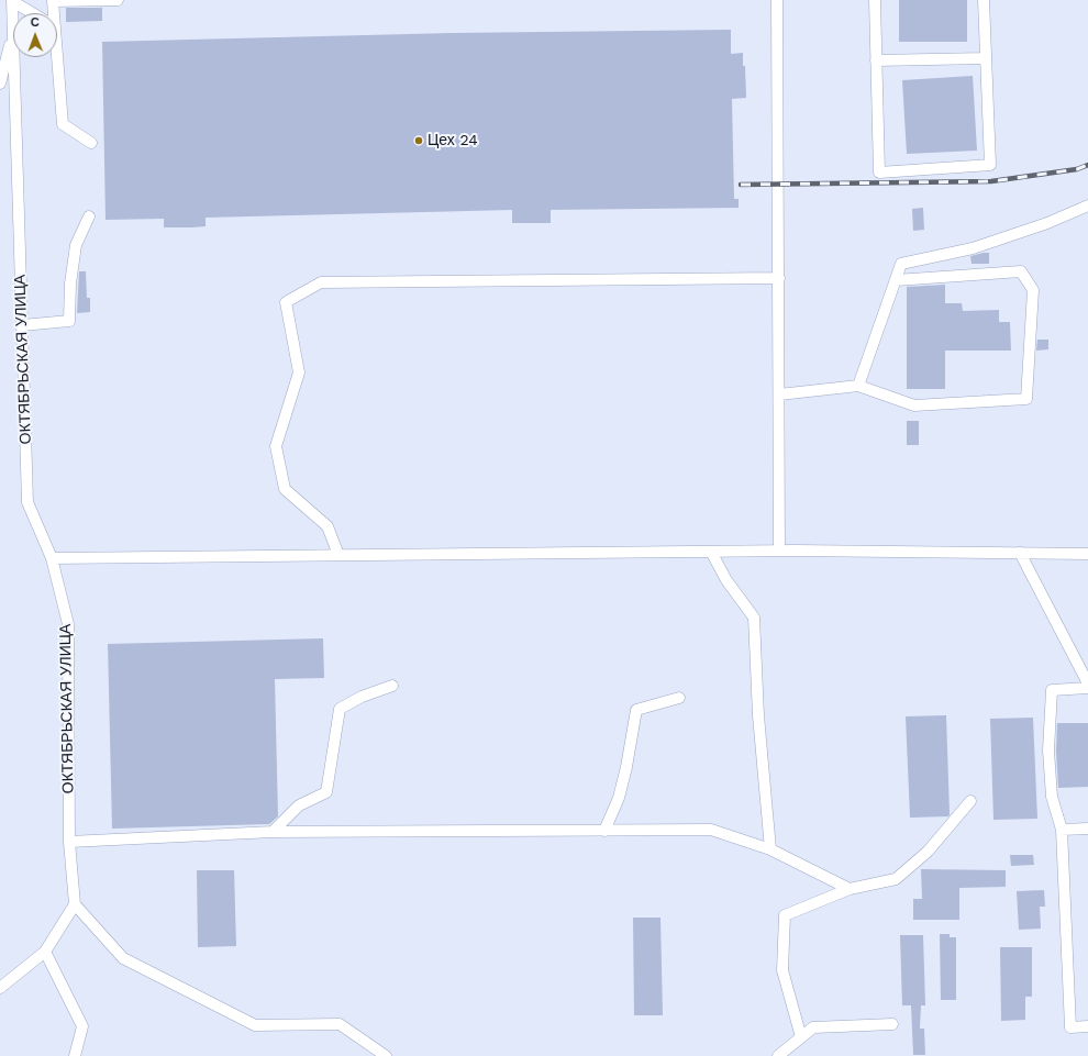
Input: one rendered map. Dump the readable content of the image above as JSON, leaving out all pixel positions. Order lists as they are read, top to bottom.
{
  "streets": {
    "street": ["ОКТЯБРЬСКАЯ УЛИЦА"]
  },
  "places": ["Цех 24"],
  "north": "top"
}
